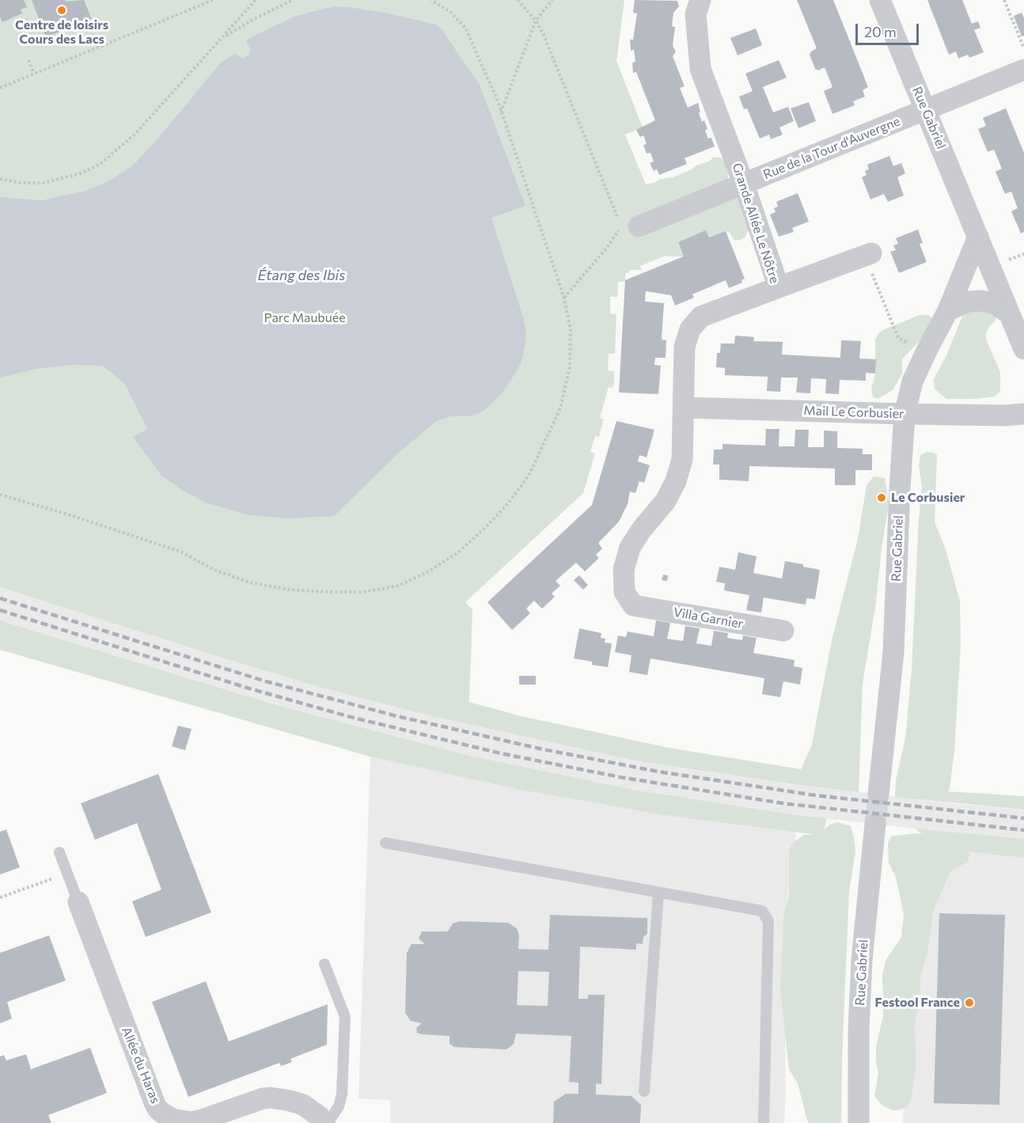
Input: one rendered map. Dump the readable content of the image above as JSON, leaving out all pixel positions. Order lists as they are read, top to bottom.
{
  "streets": {
    "street": [
      "Rue Gabriel",
      "Rue de la Tour d'Auvergne",
      "Grande Allée Le Nôtre",
      "Mail Le Corbusier",
      "Villa Garnier",
      "Allée du Haras"
    ]
  },
  "crossings": [
    ["Rue Gabriel", "Rue de la Tour d'Auvergne"],
    ["Rue Gabriel", "Mail Le Corbusier"],
    ["Rue de la Tour d'Auvergne", "Grande Allée Le Nôtre"],
    ["Grande Allée Le Nôtre", "Mail Le Corbusier"],
    ["Grande Allée Le Nôtre", "Villa Garnier"]
  ],
  "water": ["Étang des Ibis"],
  "parks": ["Parc Maubuée"],
  "places": ["Centre de loisirs Cours des Lacs", "Le Corbusier", "Festool France"],
  "scale_bar": "20 m"
}
